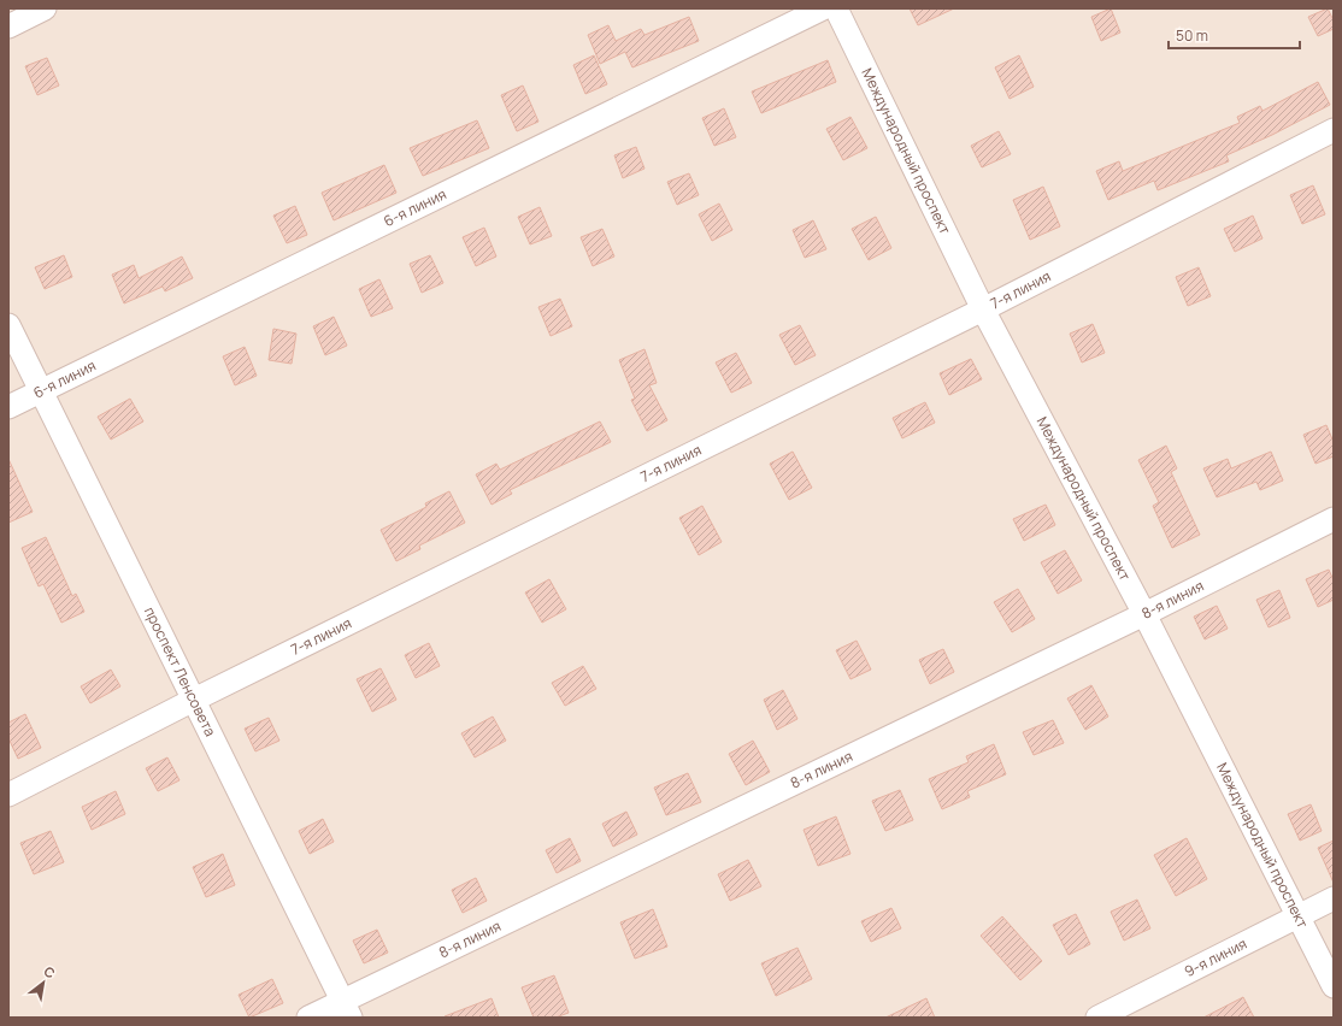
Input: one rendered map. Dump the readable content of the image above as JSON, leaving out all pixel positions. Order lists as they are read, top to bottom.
{
  "streets": {
    "street": [
      "Международный проспект",
      "6-я линия",
      "7-я линия",
      "8-я линия",
      "проспект Ленсовета",
      "9-я линия"
    ]
  },
  "crossings": [
    ["Международный проспект", "7-я линия"],
    ["Международный проспект", "8-я линия"],
    ["Международный проспект", "9-я линия"],
    ["6-я линия", "проспект Ленсовета"],
    ["7-я линия", "проспект Ленсовета"],
    ["8-я линия", "проспект Ленсовета"]
  ],
  "scale_bar": "50 m",
  "north": "top right"
}
